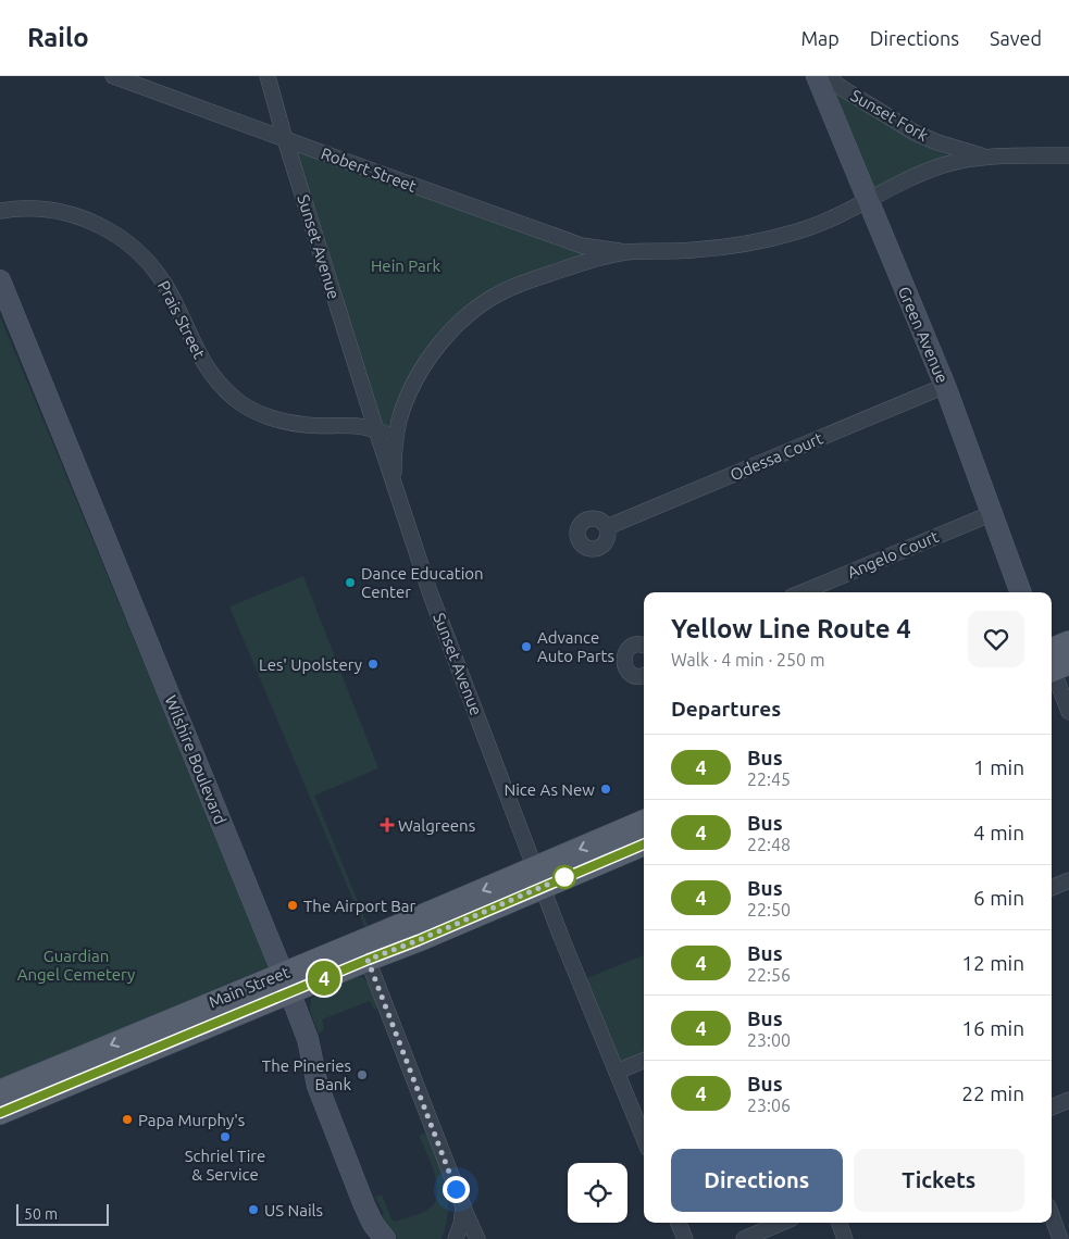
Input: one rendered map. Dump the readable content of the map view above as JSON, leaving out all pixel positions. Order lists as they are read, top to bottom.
{
  "streets": {
    "main road": ["Main Street"],
    "street": [
      "Sunset Fork",
      "Robert Street",
      "Sunset Avenue",
      "Prais Street",
      "Green Avenue",
      "Odessa Court",
      "Angelo Court",
      "Wilshire Boulevard"
    ]
  },
  "crossings": [
    ["Sunset Fork", "Robert Street"],
    ["Sunset Fork", "Green Avenue"],
    ["Robert Street", "Sunset Avenue"],
    ["Robert Street", "Prais Street"],
    ["Robert Street", "Green Avenue"],
    ["Sunset Avenue", "Prais Street"],
    ["Sunset Avenue", "Main Street"],
    ["Green Avenue", "Odessa Court"],
    ["Green Avenue", "Angelo Court"],
    ["Wilshire Boulevard", "Main Street"]
  ],
  "parks": ["Hein Park", "Guardian Angel Cemetery"],
  "places": {
    "other": [
      "Dance Education Center",
      "Advance Auto Parts",
      "Les' Upolstery",
      "Nice As New",
      "The Airport Bar",
      "The Pineries Bank",
      "Papa Murphy's",
      "Schriel Tire & Service",
      "US Nails"
    ],
    "health": ["Walgreens"]
  },
  "lines": ["bus line 4"],
  "scale_bar": "50 m",
  "page": {
    "header": "Railo",
    "nav": ["Map", "Directions", "Saved"],
    "on_map": "4",
    "heading": [
      ["Yellow Line Route 4", "Walk · 4 min · 250 m"],
      "Departures"
    ],
    "list": [
      {
        "mark": "4",
        "name": "Bus",
        "note": "22:45",
        "value": "1 min"
      },
      {
        "mark": "4",
        "name": "Bus",
        "note": "22:48",
        "value": "4 min"
      },
      {
        "mark": "4",
        "name": "Bus",
        "note": "22:50",
        "value": "6 min"
      },
      {
        "mark": "4",
        "name": "Bus",
        "note": "22:56",
        "value": "12 min"
      },
      {
        "mark": "4",
        "name": "Bus",
        "note": "23:00",
        "value": "16 min"
      },
      {
        "mark": "4",
        "name": "Bus",
        "note": "23:06",
        "value": "22 min"
      }
    ],
    "buttons": ["Directions", "Tickets"],
    "scale": "50 m"
  }
}
